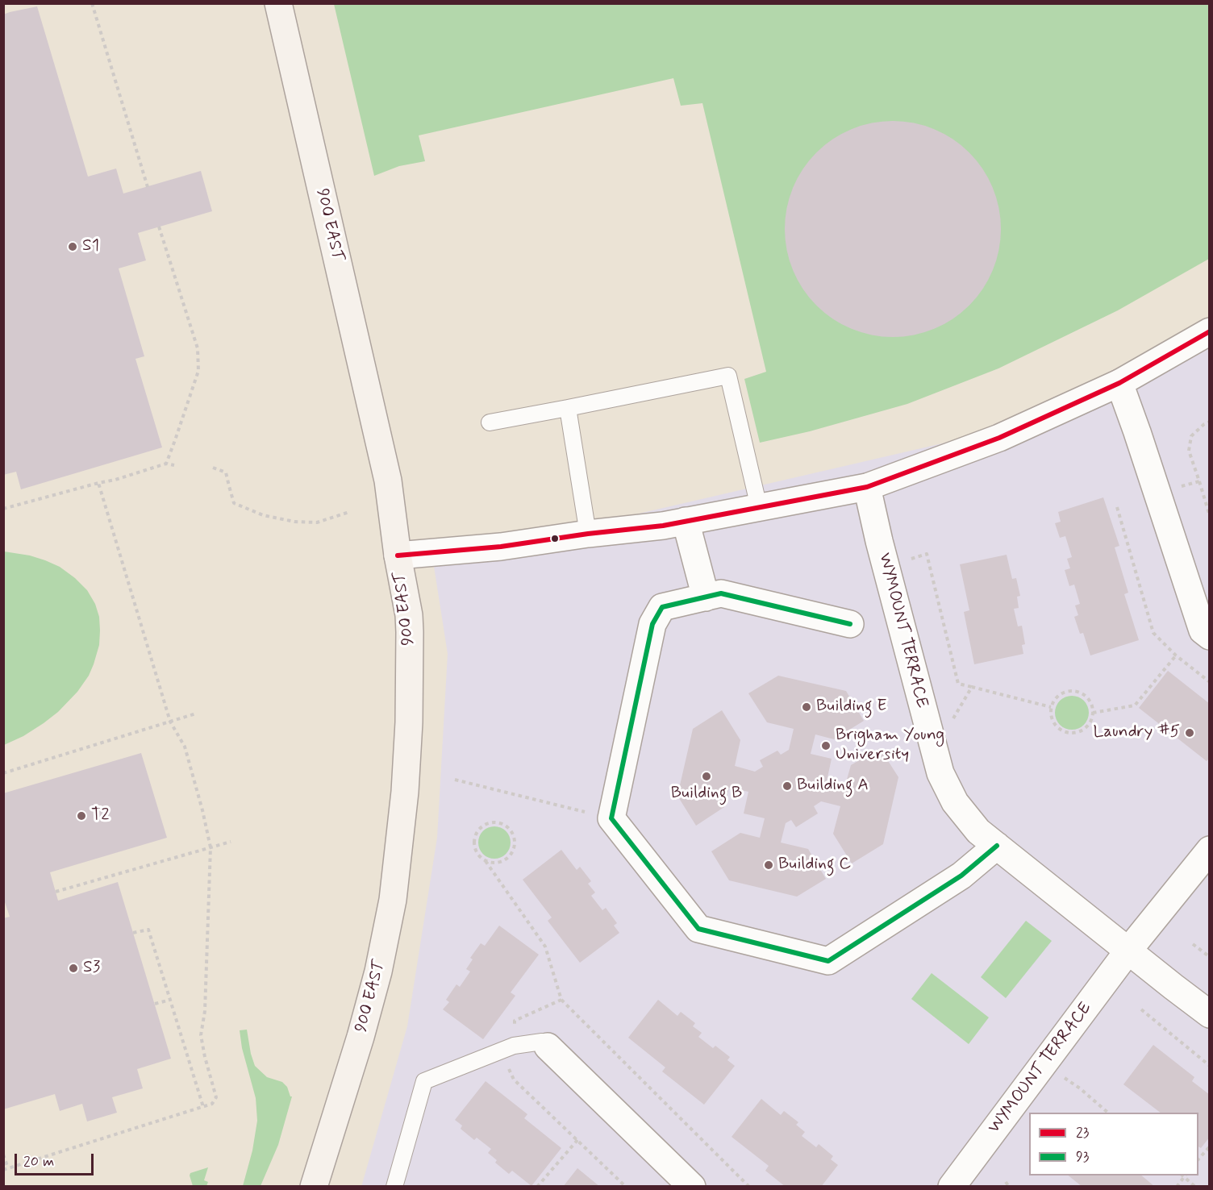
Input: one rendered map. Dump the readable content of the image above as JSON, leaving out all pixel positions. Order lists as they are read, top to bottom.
{
  "streets": {
    "main road": ["900 EAST"],
    "street": ["WYMOUNT TERRACE"]
  },
  "places": [
    "S1",
    "Building E",
    "Laundry #5",
    "Brigham Young University",
    "Building B",
    "Building A",
    "T2",
    "Building C",
    "S3"
  ],
  "lines": ["transit line 23", "transit line 93"],
  "legend": ["23", "93"],
  "scale_bar": "20 m"
}
